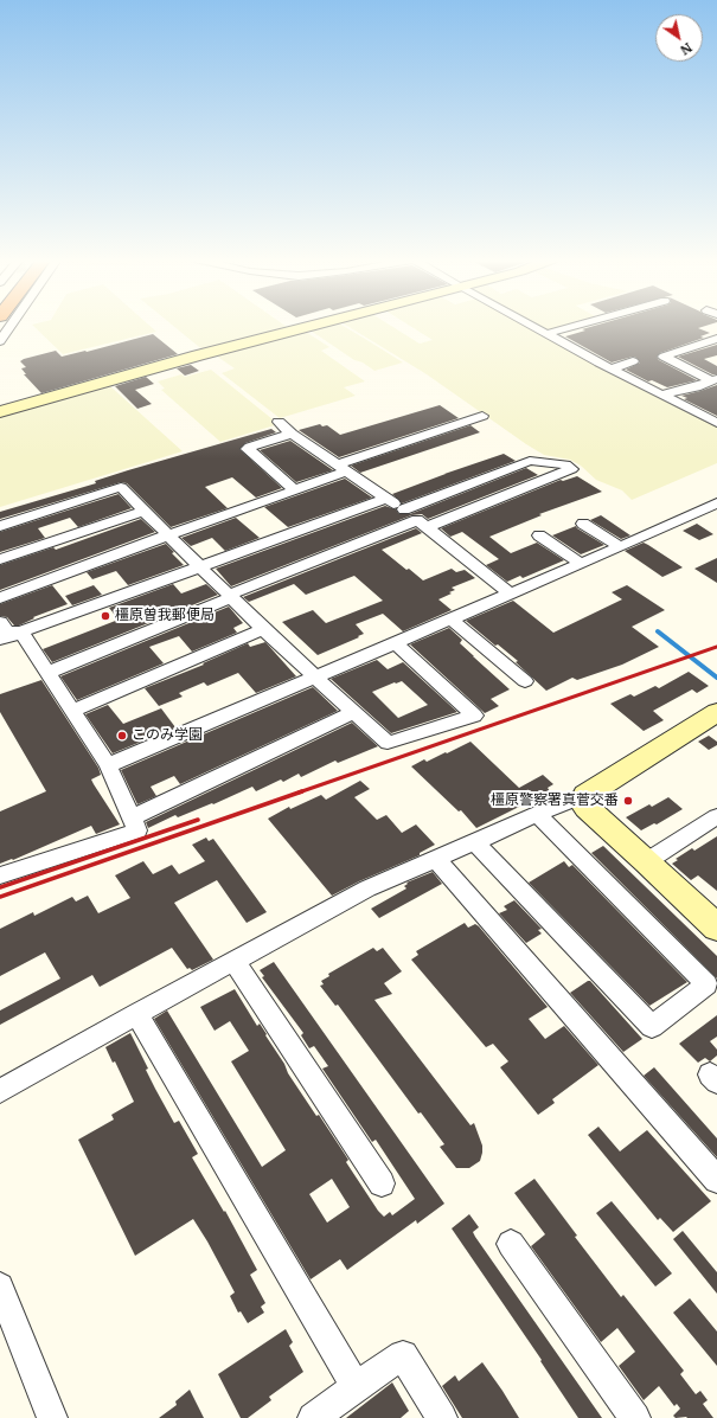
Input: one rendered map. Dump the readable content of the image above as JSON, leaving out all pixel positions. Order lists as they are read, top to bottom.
{
  "places": ["橿原曽我郵便局", "このみ学園", "橿原警察署真菅交番"],
  "north": "bottom right"
}
